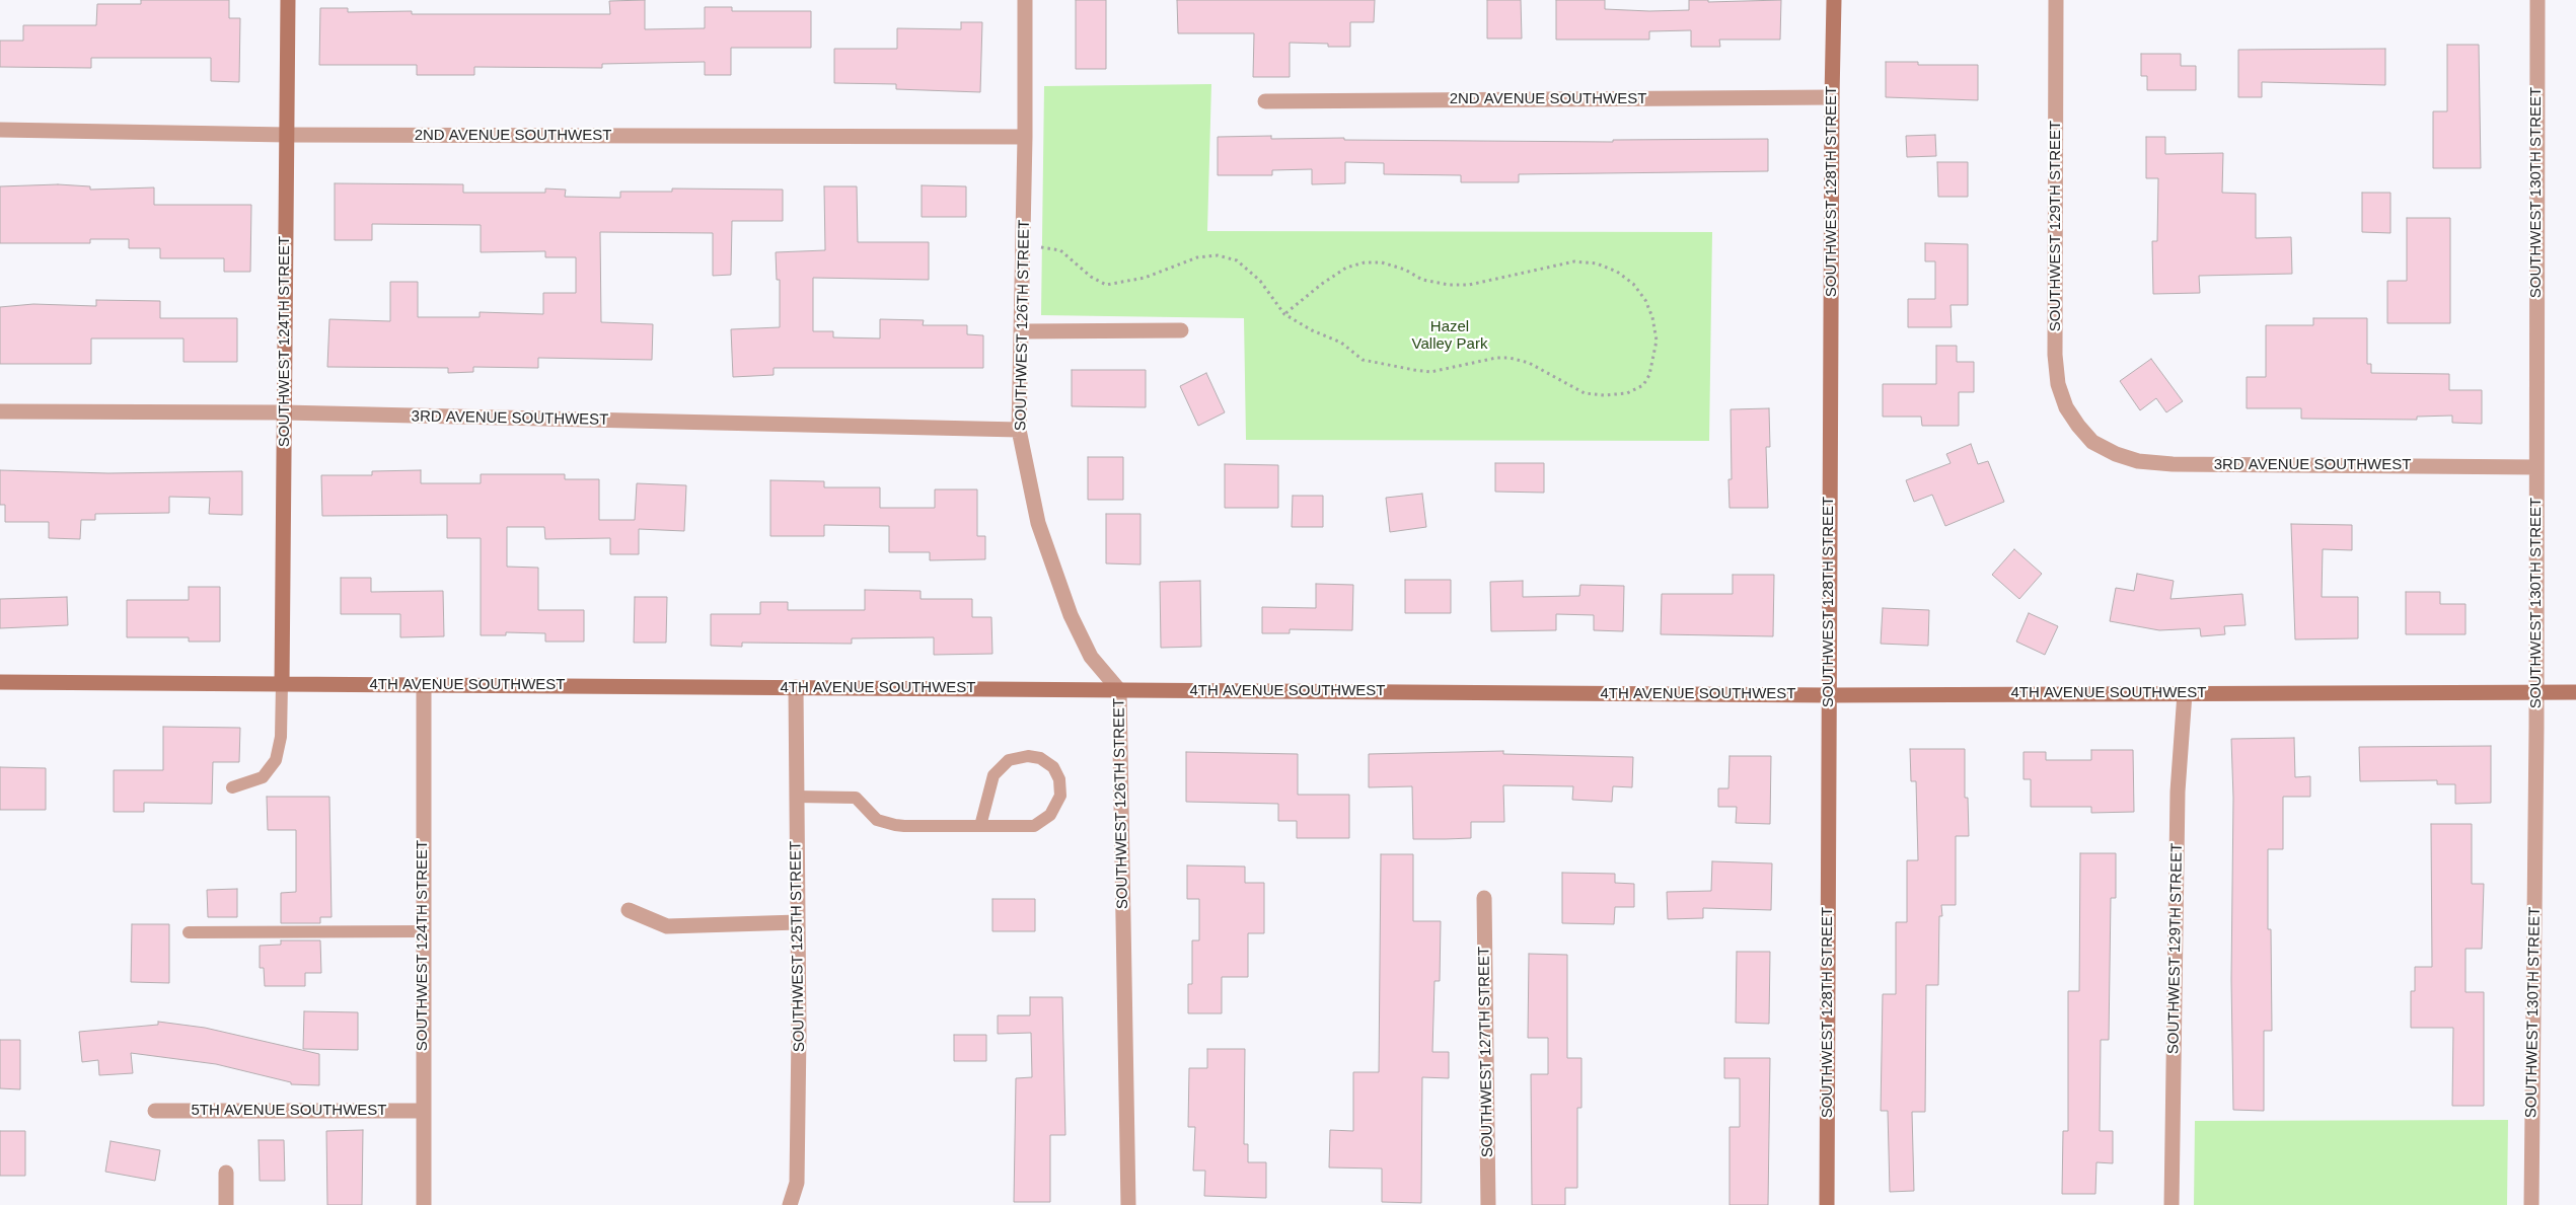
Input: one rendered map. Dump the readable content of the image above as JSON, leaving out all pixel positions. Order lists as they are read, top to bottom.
{
  "streets": {
    "street": [
      "2ND AVENUE SOUTHWEST",
      "SOUTHWEST 128TH STREET",
      "SOUTHWEST 130TH STREET",
      "SOUTHWEST 129TH STREET",
      "SOUTHWEST 126TH STREET",
      "SOUTHWEST 124TH STREET",
      "3RD AVENUE SOUTHWEST",
      "4TH AVENUE SOUTHWEST",
      "SOUTHWEST 125TH STREET",
      "SOUTHWEST 127TH STREET",
      "5TH AVENUE SOUTHWEST"
    ]
  },
  "crossings": [
    ["2ND AVENUE SOUTHWEST", "SOUTHWEST 128TH STREET"],
    ["2ND AVENUE SOUTHWEST", "SOUTHWEST 126TH STREET"],
    ["2ND AVENUE SOUTHWEST", "SOUTHWEST 124TH STREET"],
    ["SOUTHWEST 128TH STREET", "4TH AVENUE SOUTHWEST"],
    ["SOUTHWEST 130TH STREET", "3RD AVENUE SOUTHWEST"],
    ["SOUTHWEST 130TH STREET", "4TH AVENUE SOUTHWEST"],
    ["SOUTHWEST 129TH STREET", "3RD AVENUE SOUTHWEST"],
    ["SOUTHWEST 129TH STREET", "4TH AVENUE SOUTHWEST"],
    ["SOUTHWEST 126TH STREET", "3RD AVENUE SOUTHWEST"],
    ["SOUTHWEST 126TH STREET", "4TH AVENUE SOUTHWEST"],
    ["SOUTHWEST 124TH STREET", "3RD AVENUE SOUTHWEST"],
    ["SOUTHWEST 124TH STREET", "4TH AVENUE SOUTHWEST"],
    ["SOUTHWEST 124TH STREET", "5TH AVENUE SOUTHWEST"],
    ["4TH AVENUE SOUTHWEST", "SOUTHWEST 125TH STREET"]
  ],
  "parks": ["Hazel Valley Park"]
}
